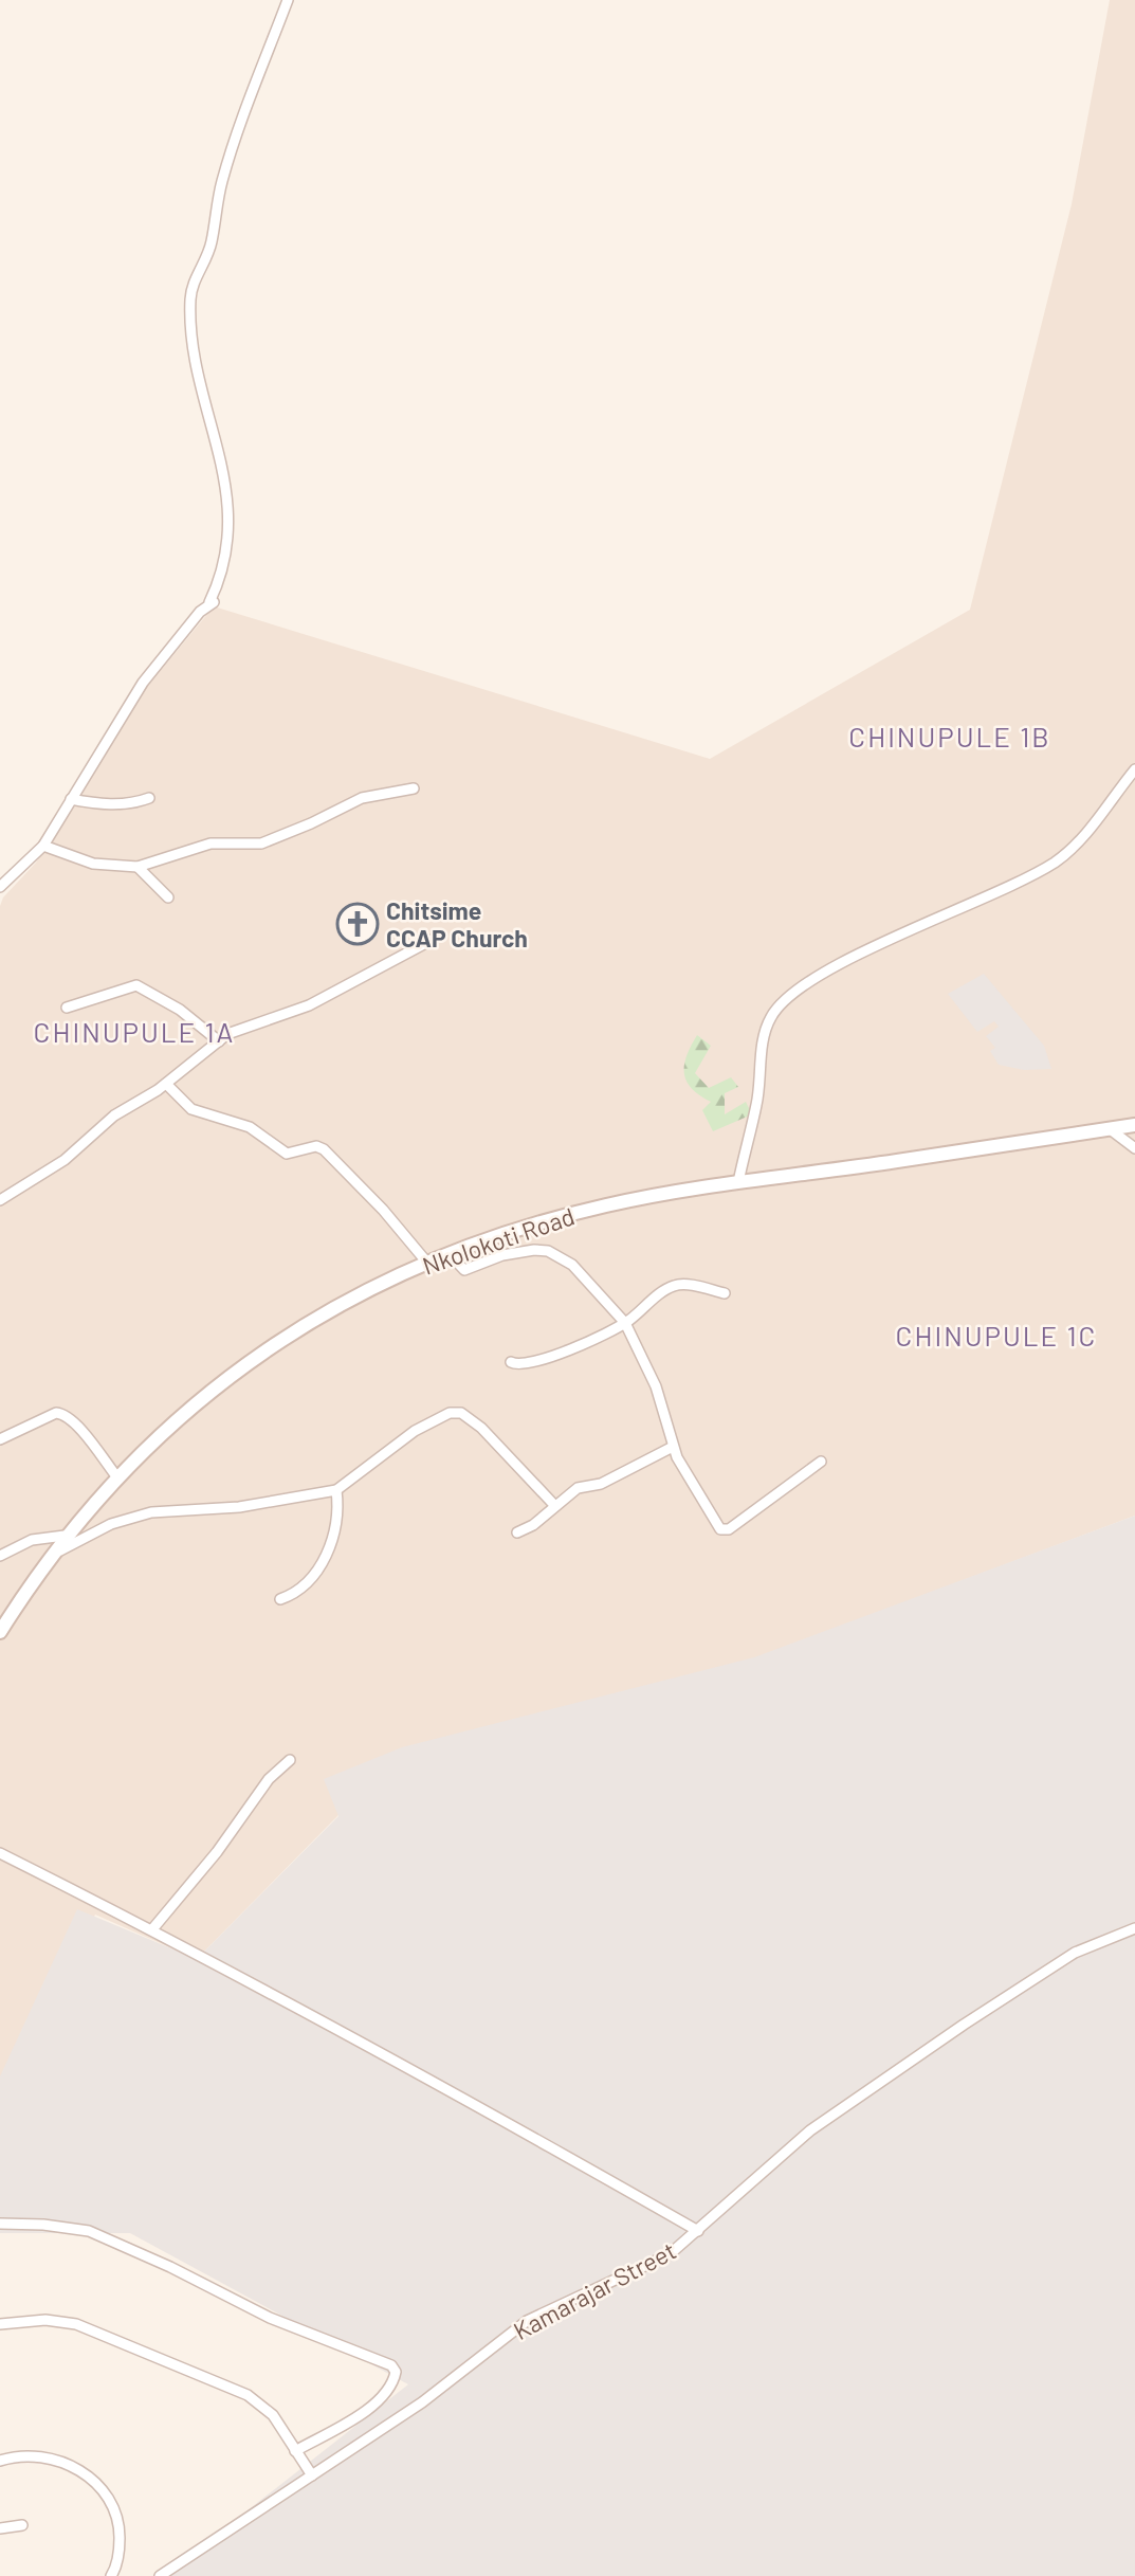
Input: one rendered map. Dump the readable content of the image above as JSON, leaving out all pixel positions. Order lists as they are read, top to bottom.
{
  "streets": {
    "main road": ["Nkolokoti Road"],
    "street": ["Kamarajar Street"]
  },
  "districts": ["CHINUPULE 1B", "CHINUPULE 1A", "CHINUPULE 1C"],
  "places": {
    "church": ["Chitsime CCAP Church"]
  }
}
